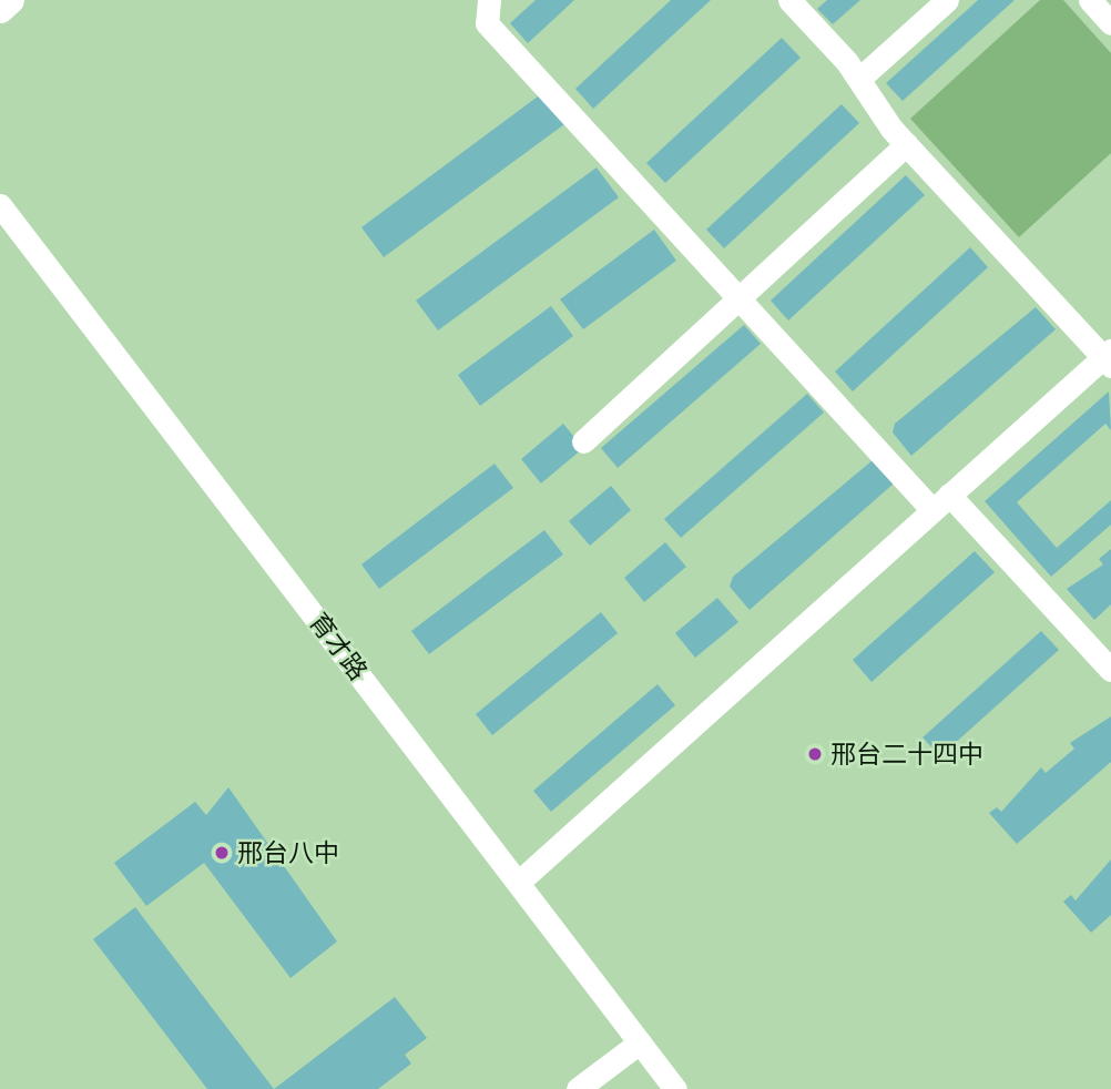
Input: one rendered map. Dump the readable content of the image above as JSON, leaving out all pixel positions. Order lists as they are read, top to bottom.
{
  "streets": {
    "street": ["育才路"]
  },
  "places": ["邢台二十四中", "邢台八中"]
}
